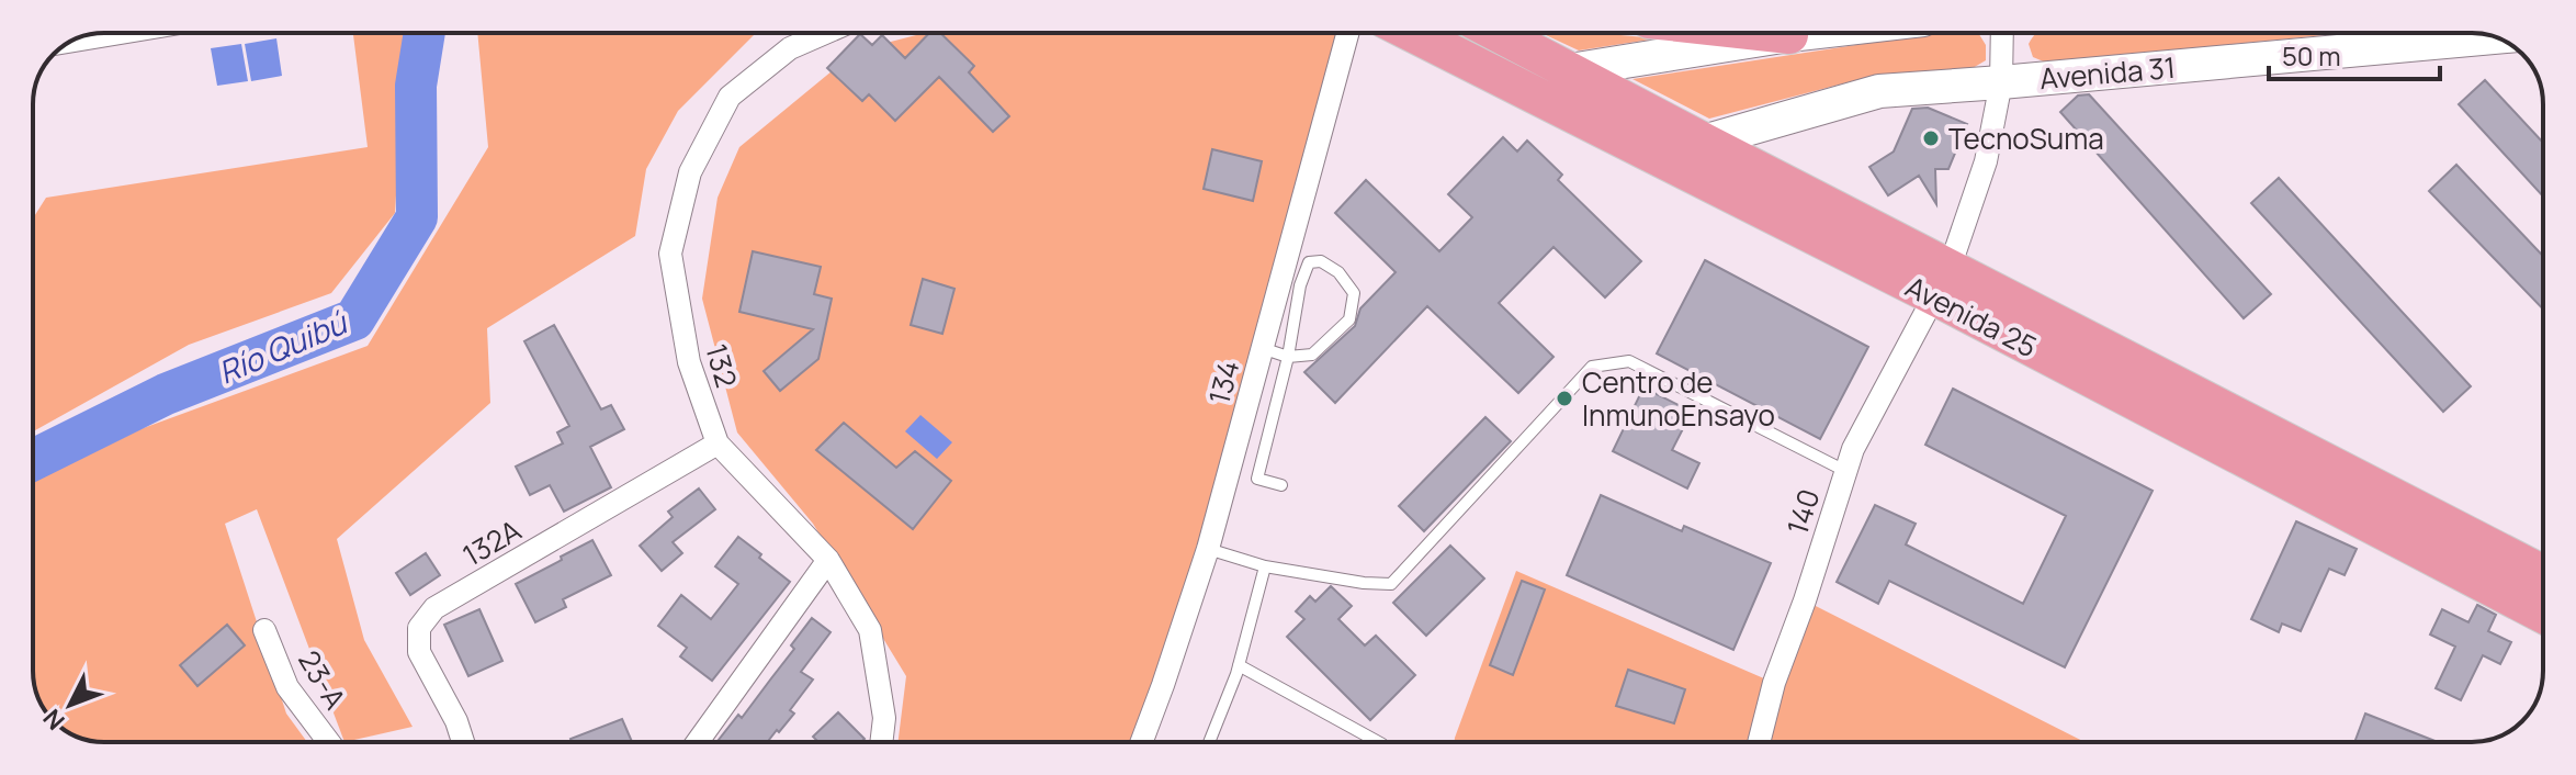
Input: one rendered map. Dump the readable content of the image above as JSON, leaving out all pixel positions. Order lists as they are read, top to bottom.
{
  "streets": {
    "main road": ["Avenida 31", "Avenida 25"],
    "street": [
      "132",
      "134",
      "140",
      "132A",
      "23-A"
    ]
  },
  "crossings": [
    ["Avenida 31", "Avenida 25"],
    ["Avenida 31", "140"],
    ["Avenida 25", "140"],
    ["132", "132A"]
  ],
  "water": ["Río Quibú"],
  "places": ["TecnoSuma", "Centro de InmunoEnsayo"],
  "scale_bar": "50 m",
  "north": "bottom left"
}
